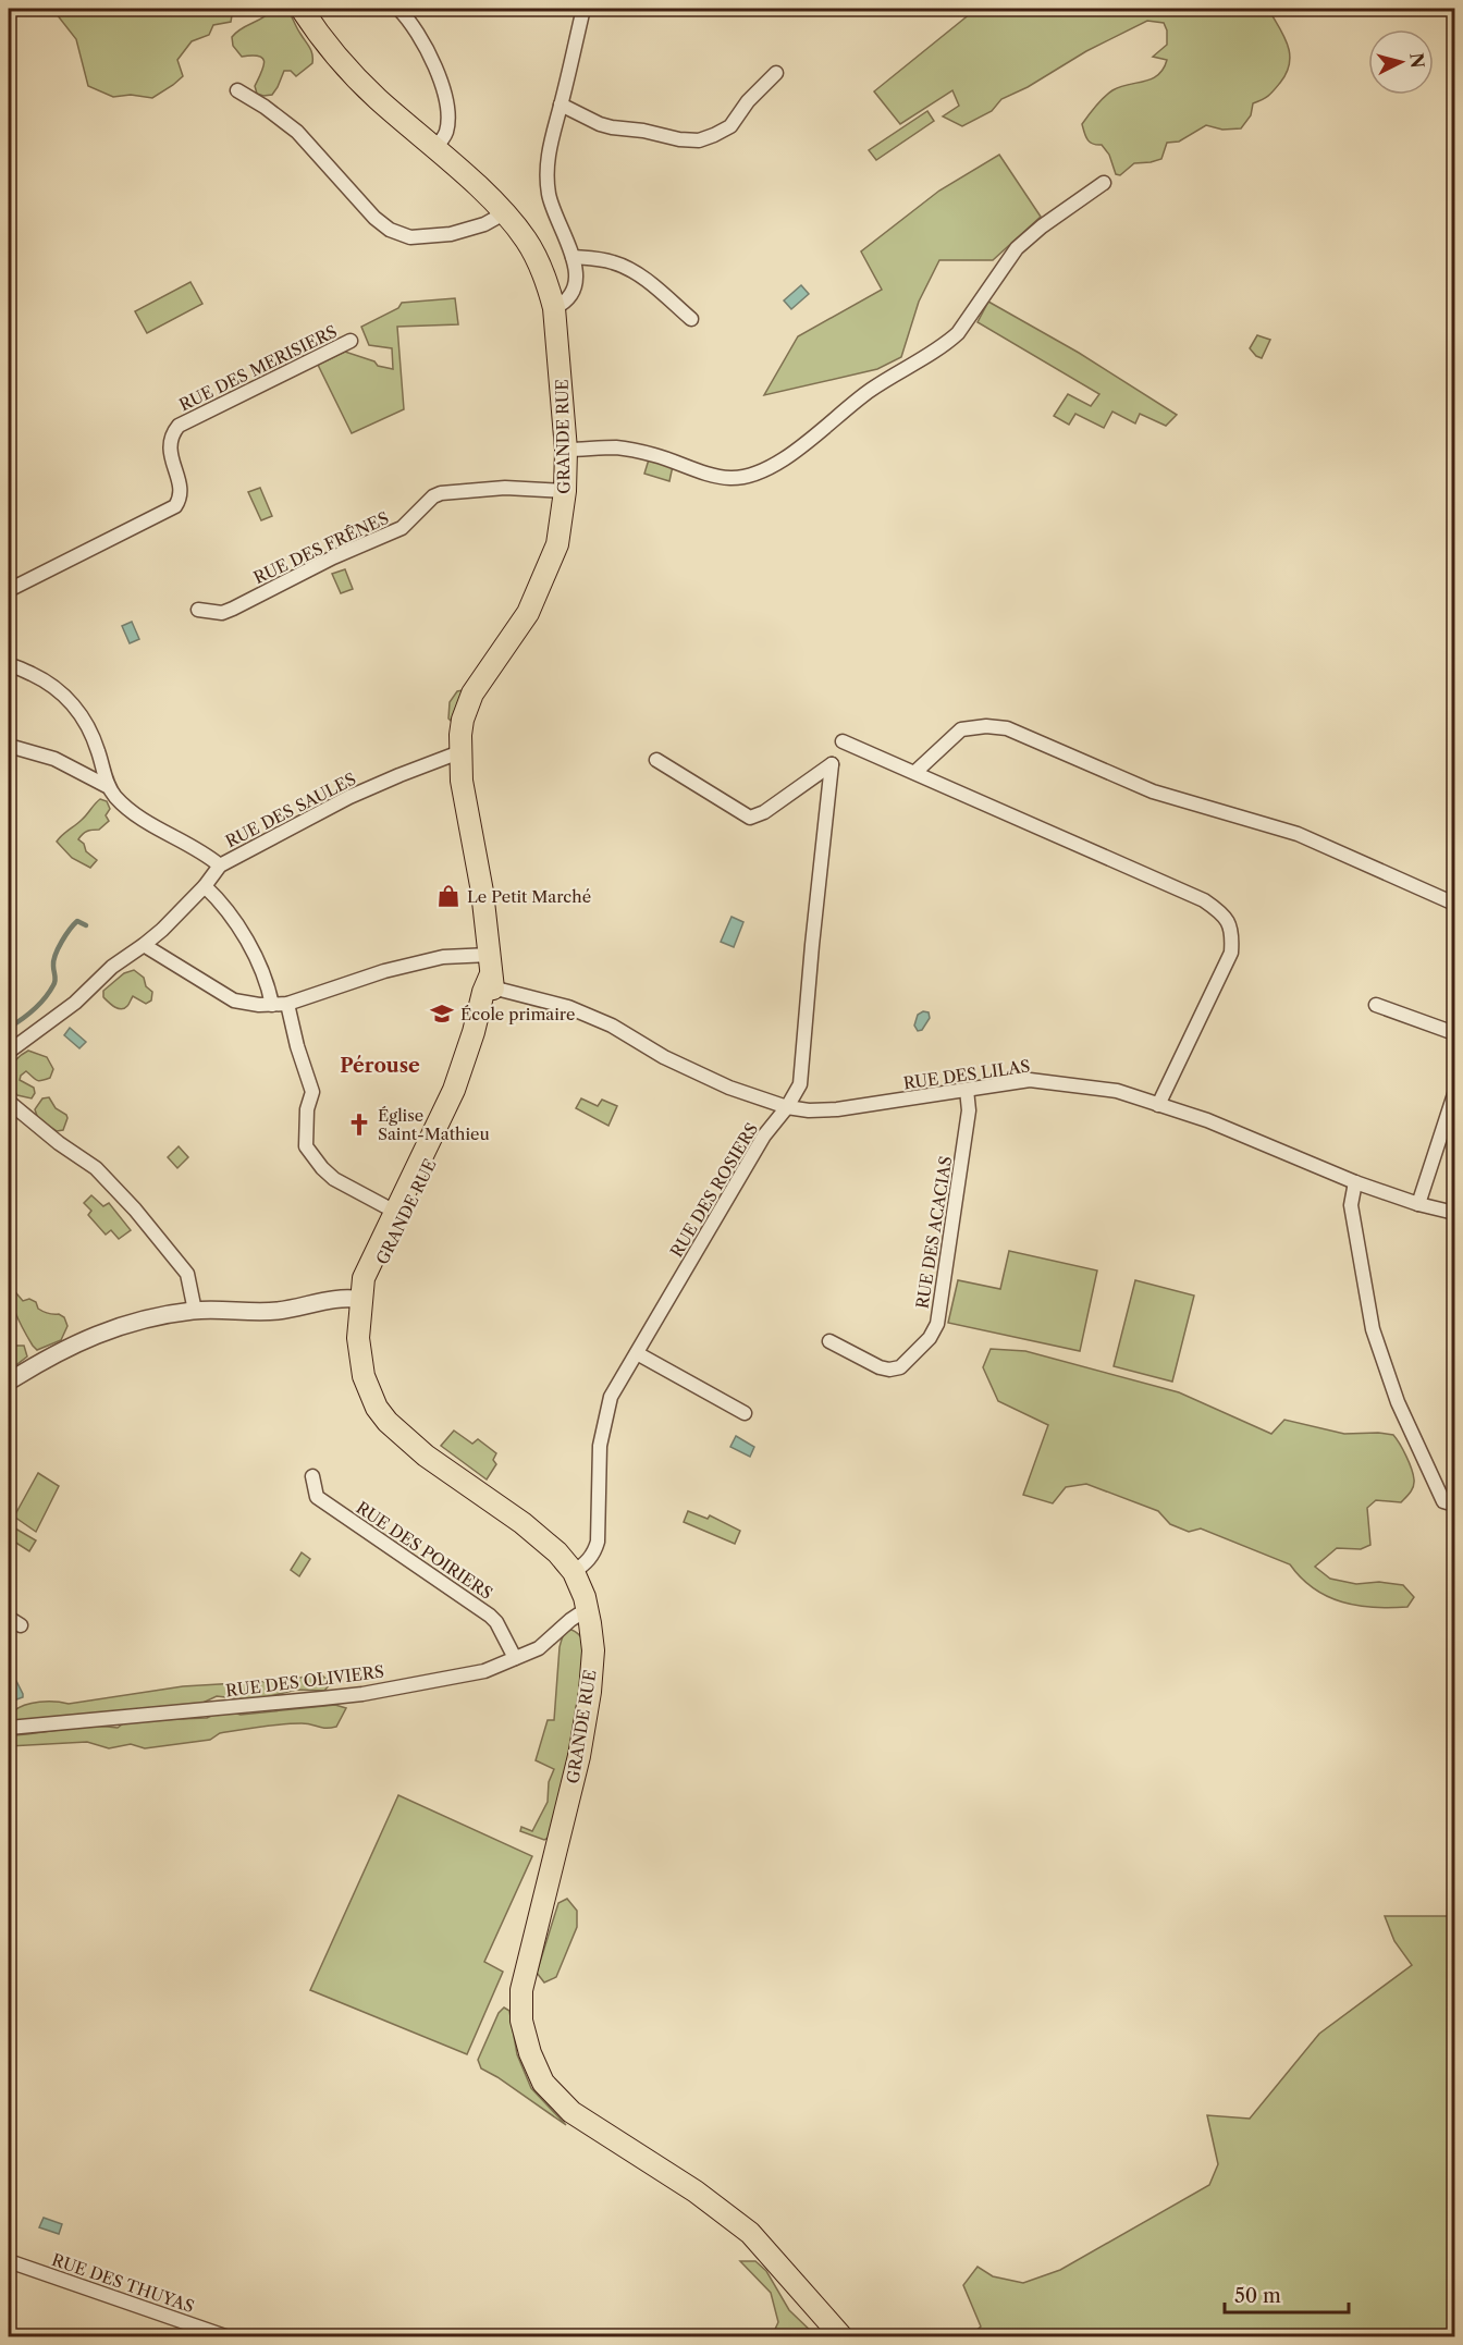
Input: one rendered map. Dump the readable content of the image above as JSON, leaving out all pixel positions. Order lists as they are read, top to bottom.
{
  "streets": {
    "main road": ["GRANDE RUE"],
    "street": [
      "RUE DES MERISIERS",
      "RUE DES FRÊNES",
      "RUE DES SAULES",
      "RUE DES LILAS",
      "RUE DES ROSIERS",
      "RUE DES ACACIAS",
      "RUE DES POIRIERS",
      "RUE DES OLIVIERS",
      "RUE DES THUYAS"
    ]
  },
  "crossings": [
    ["GRANDE RUE", "RUE DES FRÊNES"],
    ["GRANDE RUE", "RUE DES SAULES"],
    ["GRANDE RUE", "RUE DES LILAS"],
    ["GRANDE RUE", "RUE DES ROSIERS"],
    ["GRANDE RUE", "RUE DES OLIVIERS"],
    ["RUE DES SAULES", "RUE DES LILAS"],
    ["RUE DES LILAS", "RUE DES ROSIERS"],
    ["RUE DES LILAS", "RUE DES ACACIAS"],
    ["RUE DES POIRIERS", "RUE DES OLIVIERS"]
  ],
  "districts": ["Pérouse"],
  "places": {
    "shop": ["Le Petit Marché"],
    "school or university": ["École primaire"],
    "church": ["Église Saint-Mathieu"]
  },
  "scale_bar": "50 m",
  "north": "right"
}
